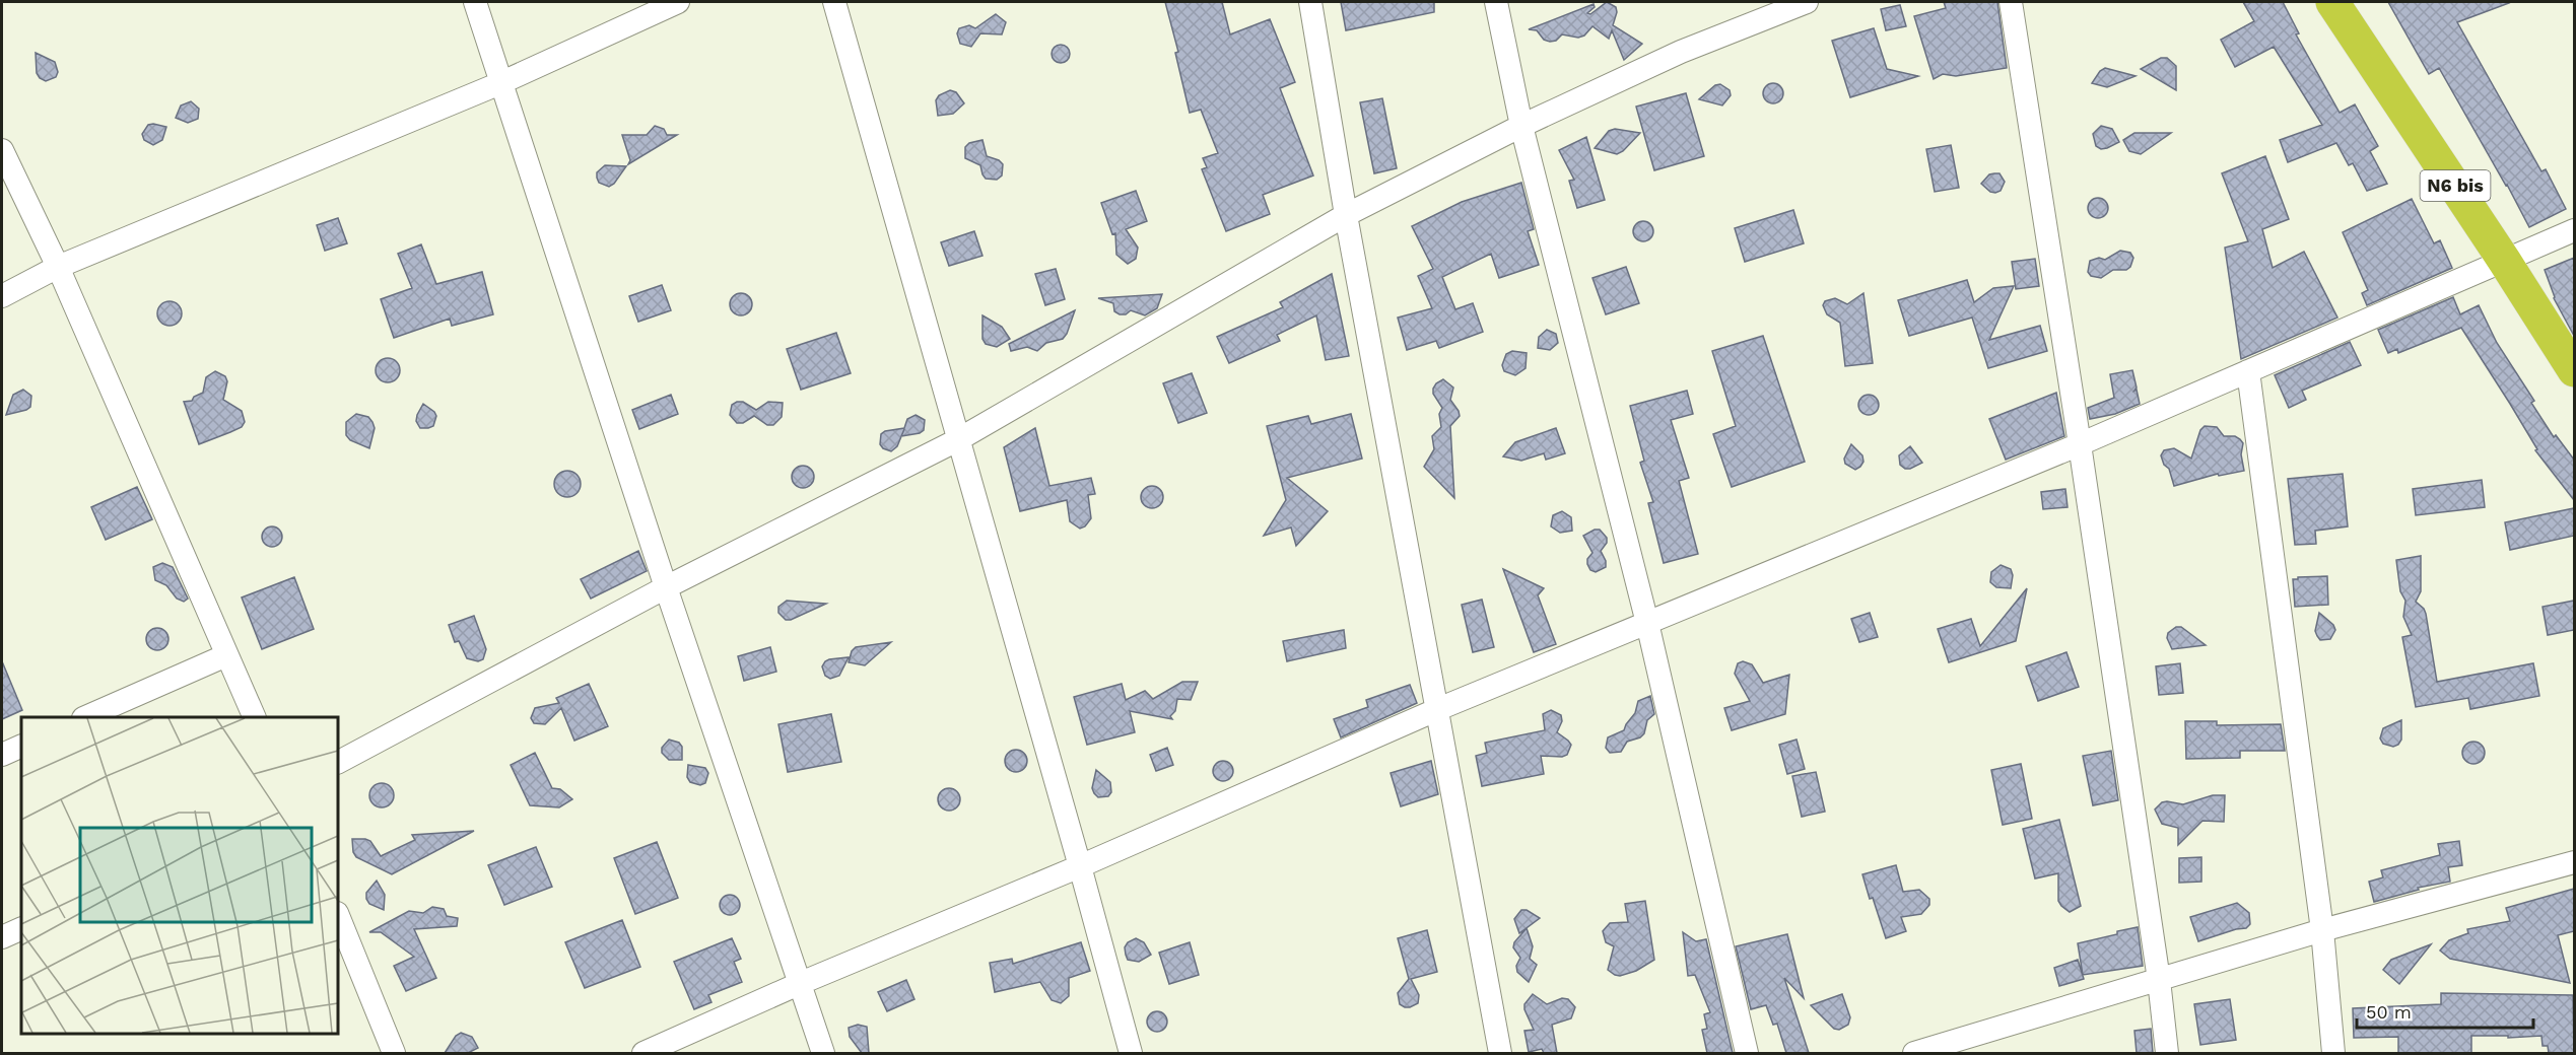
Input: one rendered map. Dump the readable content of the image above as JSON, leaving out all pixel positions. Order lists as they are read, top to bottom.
{
  "streets": {
    "highway": ["N6 bis"]
  },
  "scale_bar": "50 m"
}
